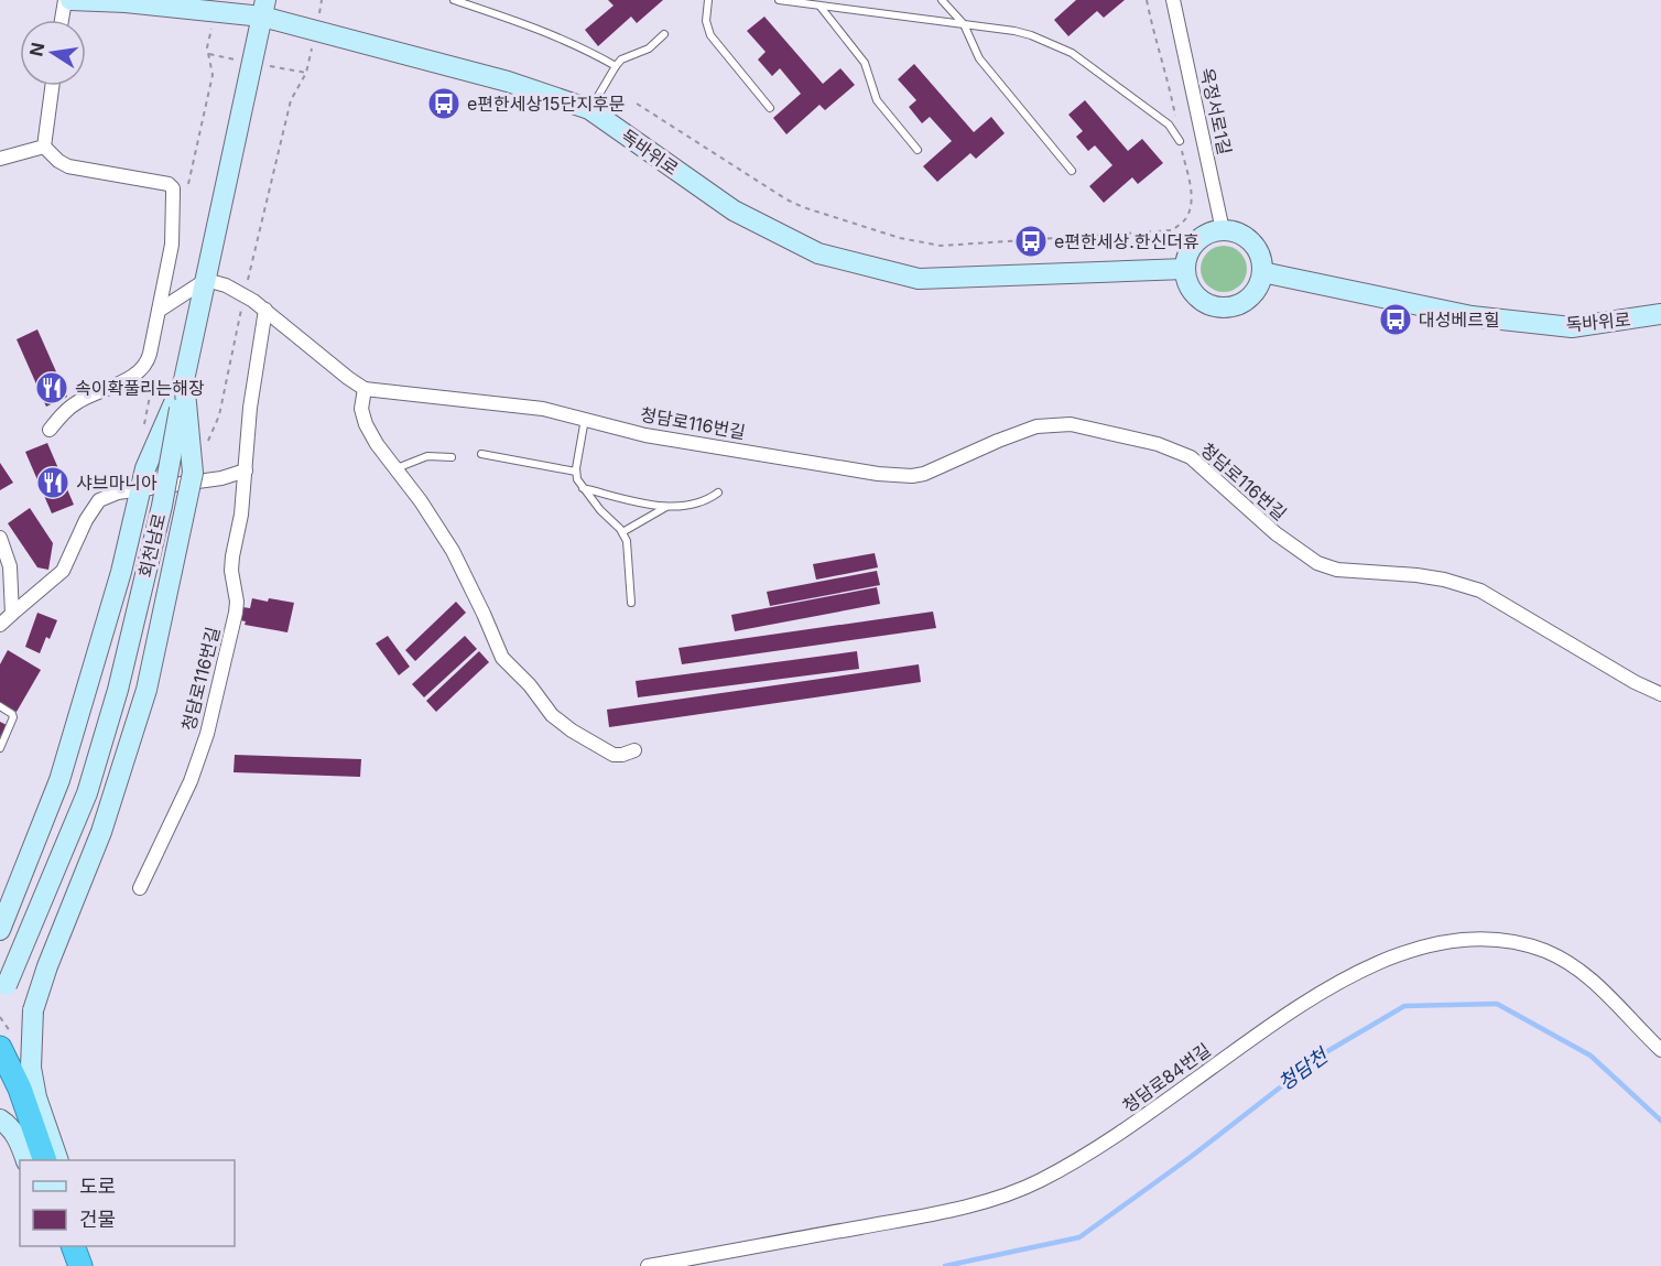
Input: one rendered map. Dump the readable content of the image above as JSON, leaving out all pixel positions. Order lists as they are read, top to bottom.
{
  "streets": {
    "main road": ["독바위로", "회천남로"],
    "street": ["옥정서로1길", "청담로116번길", "청담로84번길"]
  },
  "crossings": [
    ["옥정서로1길", "독바위로"],
    ["독바위로", "회천남로"],
    ["청담로116번길", "회천남로"]
  ],
  "water": ["청담천"],
  "places": {
    "bus stop": ["e편한세상15단지후문", "e편한세상.한신더휴", "대성베르힐"],
    "restaurant": ["속이확풀리는해장", "샤브마니아"]
  },
  "legend": ["도로", "건물"],
  "north": "left"
}
